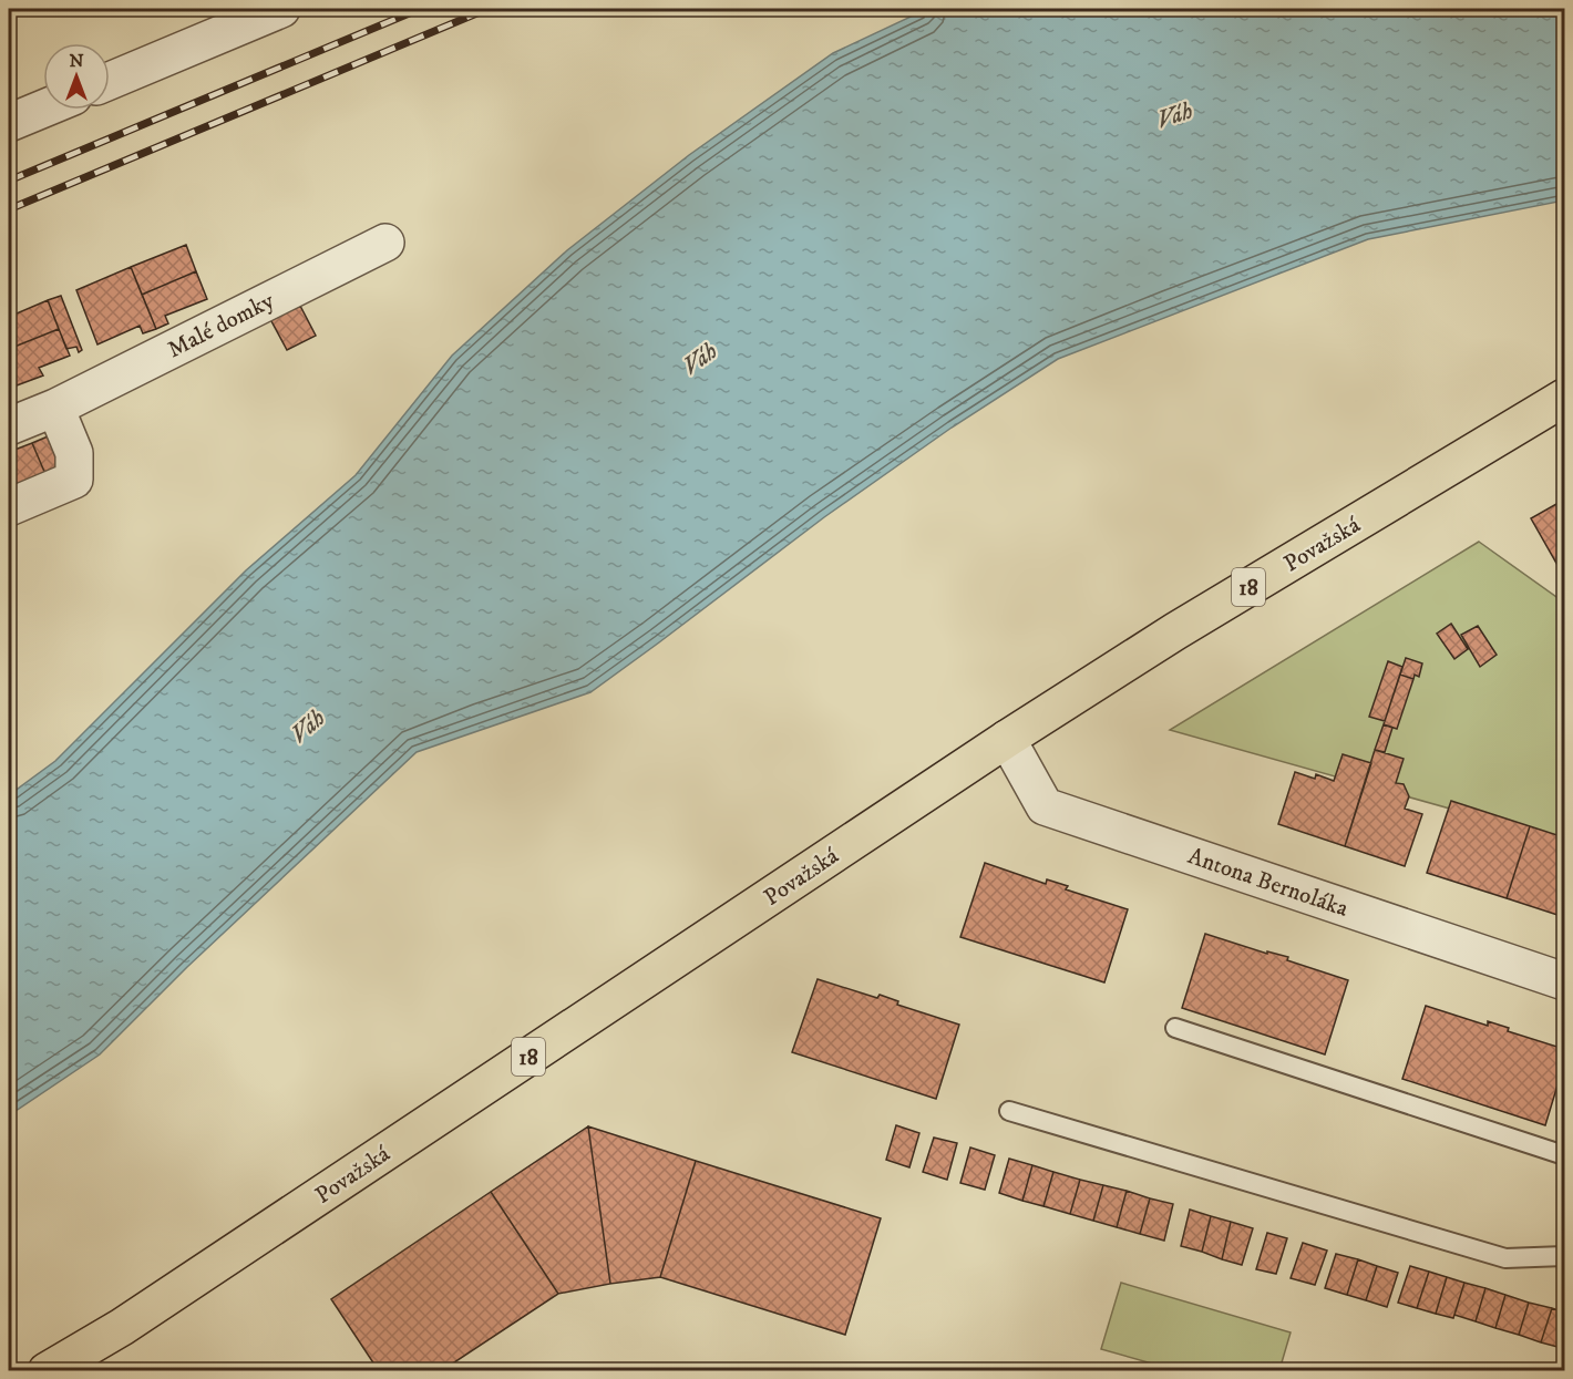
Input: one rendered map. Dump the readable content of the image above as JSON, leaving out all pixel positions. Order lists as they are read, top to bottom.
{
  "streets": {
    "main road": ["Považská", "18"],
    "street": ["Malé domky", "Antona Bernoláka"]
  },
  "crossings": [
    ["Považská", "Antona Bernoláka"]
  ],
  "water": ["Váh"],
  "north": "top"
}
